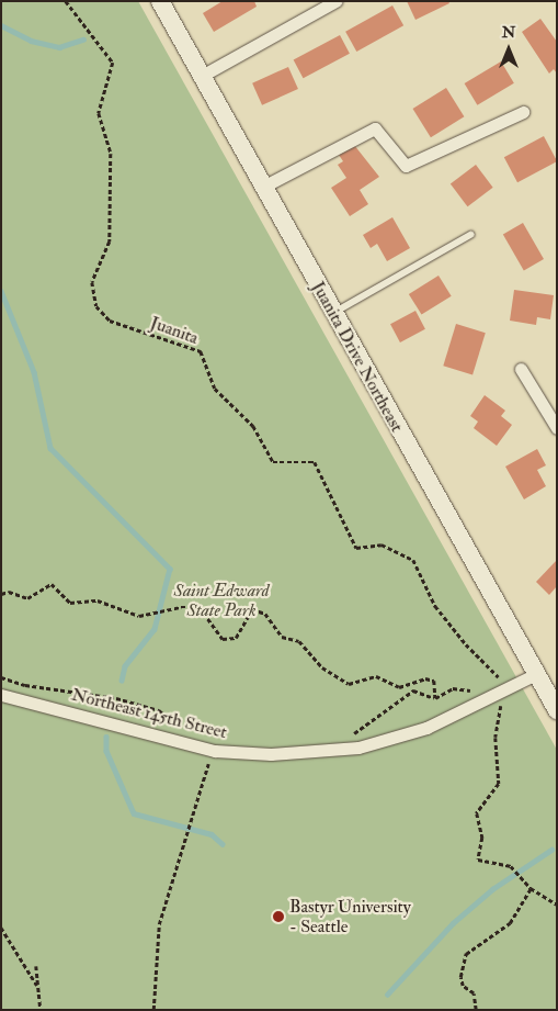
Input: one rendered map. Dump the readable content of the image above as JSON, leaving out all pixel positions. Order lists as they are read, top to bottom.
{
  "streets": {
    "main road": ["Juanita Drive Northeast"],
    "street": ["Northeast 145th Street"],
    "path": ["Juanita"]
  },
  "crossings": [
    ["Juanita Drive Northeast", "Northeast 145th Street"]
  ],
  "parks": ["Saint Edward State Park"],
  "places": ["Bastyr University - Seattle"],
  "north": "top"
}
